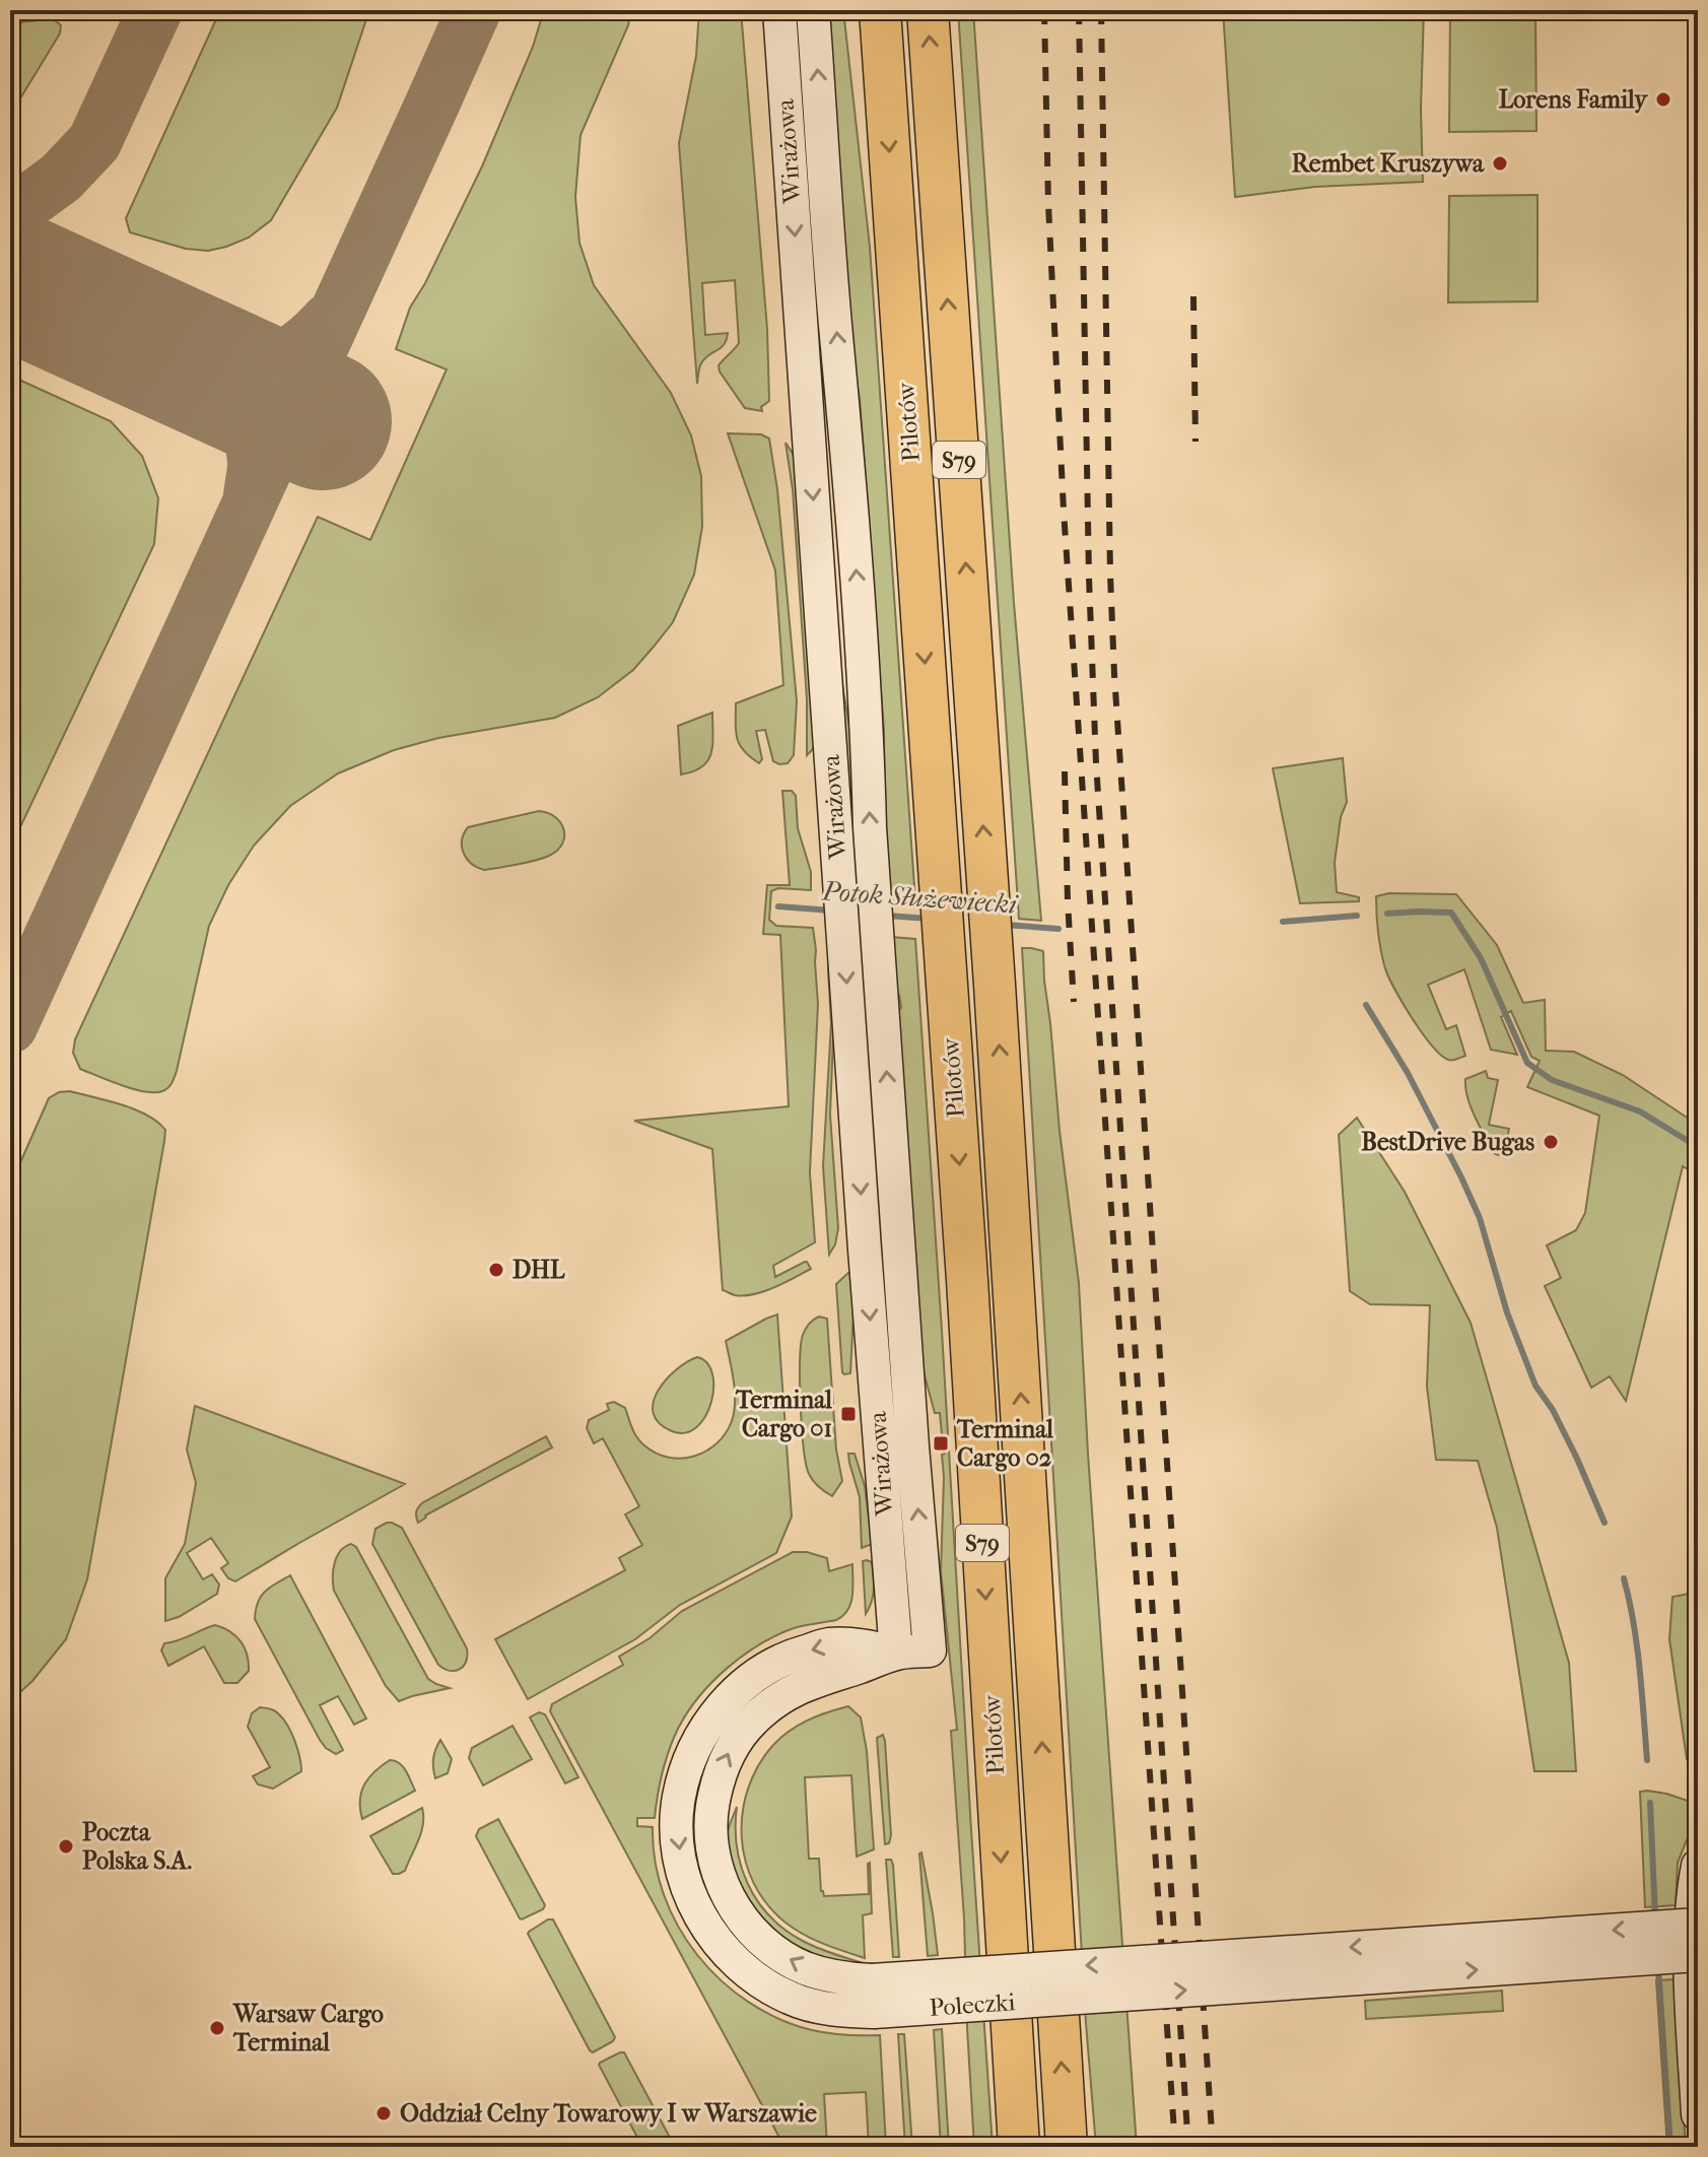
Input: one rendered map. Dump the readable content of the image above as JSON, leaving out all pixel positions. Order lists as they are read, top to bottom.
{
  "streets": {
    "highway": ["Pilotów", "S79"],
    "main road": ["Wirażowa", "Poleczki"]
  },
  "crossings": [
    ["Wirażowa", "Poleczki"]
  ],
  "water": ["Potok Służewiecki"],
  "places": {
    "other": [
      "Lorens Family",
      "Rembet Kruszywa",
      "BestDrive Bugas",
      "DHL",
      "Poczta Polska S.A.",
      "Warsaw Cargo Terminal",
      "Oddział Celny Towarowy I w Warszawie"
    ],
    "transit": ["Terminal Cargo 01", "Terminal Cargo 02"]
  }
}
